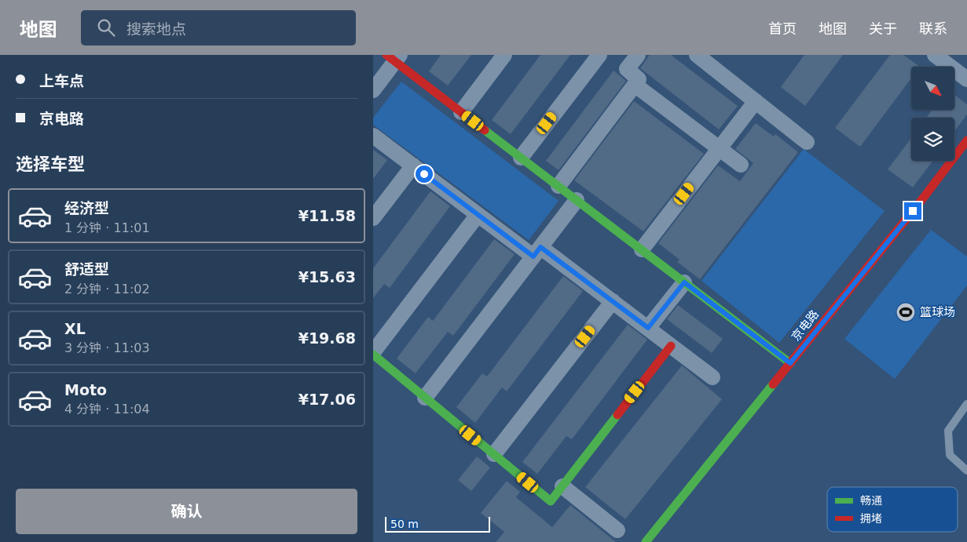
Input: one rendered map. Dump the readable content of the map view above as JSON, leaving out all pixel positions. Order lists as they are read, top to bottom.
{
  "streets": {
    "street": ["京电路"]
  },
  "places": {
    "sports": ["篮球场"]
  },
  "legend": ["畅通", "拥堵"],
  "scale_bar": "50 m",
  "north": "bottom right",
  "page": {
    "header": "地图",
    "search": "搜索地点",
    "nav": [
      "首页",
      "地图",
      "关于",
      "联系"
    ],
    "banner": ["上车点", "京电路"],
    "heading": "选择车型",
    "list": [
      {
        "name": "经济型",
        "note": "1 分钟 · 11:01",
        "value": "¥11.58"
      },
      {
        "name": "舒适型",
        "note": "2 分钟 · 11:02",
        "value": "¥15.63"
      },
      {
        "name": "XL",
        "note": "3 分钟 · 11:03",
        "value": "¥19.68"
      },
      {
        "name": "Moto",
        "note": "4 分钟 · 11:04",
        "value": "¥17.06"
      }
    ],
    "buttons": "确认",
    "scale": "50 m"
  }
}
